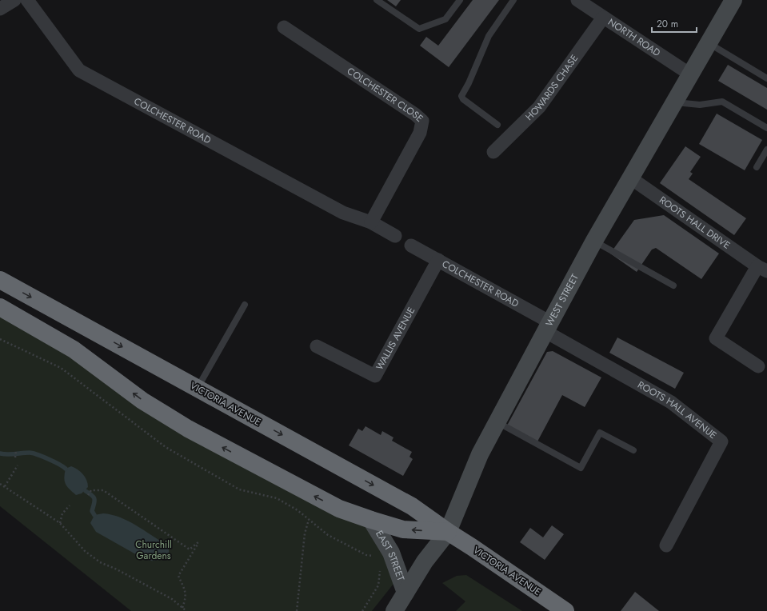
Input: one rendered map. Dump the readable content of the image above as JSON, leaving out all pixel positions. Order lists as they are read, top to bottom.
{
  "streets": {
    "highway": ["VICTORIA AVENUE"],
    "main road": ["WEST STREET", "EAST STREET"],
    "street": [
      "NORTH ROAD",
      "HOWARDS CHASE",
      "COLCHESTER CLOSE",
      "COLCHESTER ROAD",
      "ROOTS HALL DRIVE",
      "WALLIS AVENUE",
      "ROOTS HALL AVENUE"
    ]
  },
  "crossings": [
    ["NORTH ROAD", "HOWARDS CHASE"],
    ["NORTH ROAD", "WEST STREET"],
    ["COLCHESTER CLOSE", "COLCHESTER ROAD"],
    ["COLCHESTER ROAD", "WEST STREET"],
    ["COLCHESTER ROAD", "WALLIS AVENUE"],
    ["COLCHESTER ROAD", "ROOTS HALL AVENUE"],
    ["ROOTS HALL DRIVE", "WEST STREET"],
    ["WEST STREET", "VICTORIA AVENUE"],
    ["WEST STREET", "ROOTS HALL AVENUE"],
    ["WEST STREET", "EAST STREET"],
    ["VICTORIA AVENUE", "EAST STREET"]
  ],
  "parks": ["Churchill Gardens"],
  "scale_bar": "20 m"
}
